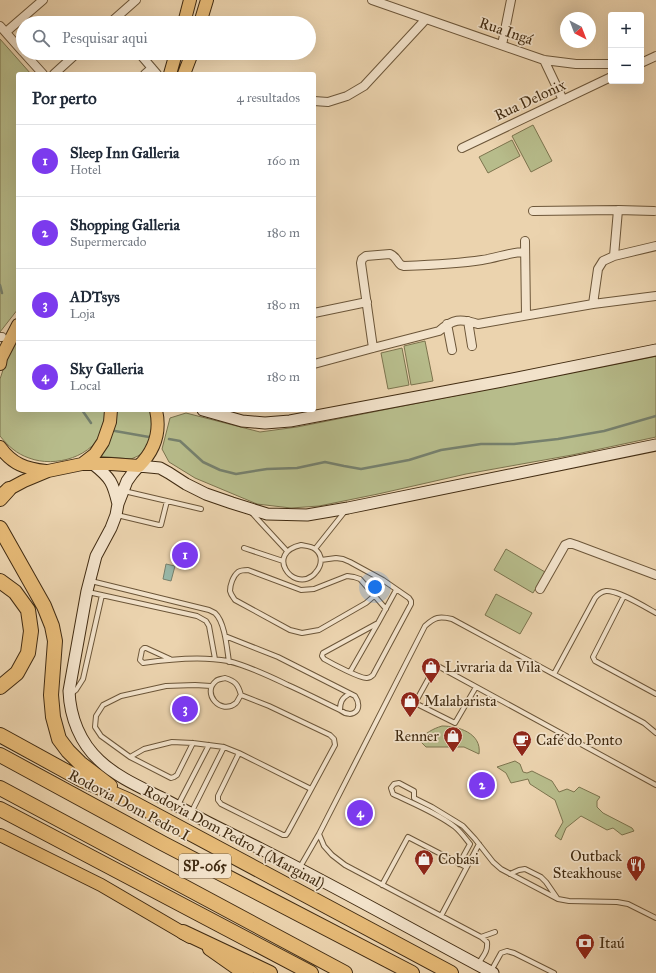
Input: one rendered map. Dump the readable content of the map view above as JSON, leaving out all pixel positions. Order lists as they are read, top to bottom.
{
  "streets": {
    "highway": ["Rodovia Dom Pedro I", "Rodovia Dom Pedro I (Marginal)", "SP-065"],
    "street": ["Rua Ingá", "Rua Delonix"]
  },
  "places": {
    "shop": [
      "Livraria da Vila",
      "Malabarista",
      "Renner",
      "Cobasi"
    ],
    "cafe": ["Café do Ponto"],
    "restaurant": ["Outback Steakhouse"],
    "bank": ["Itaú"]
  },
  "north": "bottom right",
  "page": {
    "map_buttons": ["+", "−"],
    "search": "Pesquisar aqui",
    "heading": ["Por perto", "4 resultados"],
    "list": [
      {
        "mark": "1",
        "name": "Sleep Inn Galleria",
        "note": "Hotel",
        "value": "160 m"
      },
      {
        "mark": "2",
        "name": "Shopping Galleria",
        "note": "Supermercado",
        "value": "180 m"
      },
      {
        "mark": "3",
        "name": "ADTsys",
        "note": "Loja",
        "value": "180 m"
      },
      {
        "mark": "4",
        "name": "Sky Galleria",
        "note": "Local",
        "value": "180 m"
      }
    ],
    "pins": [
      "1",
      "3",
      "2",
      "4"
    ]
  }
}
